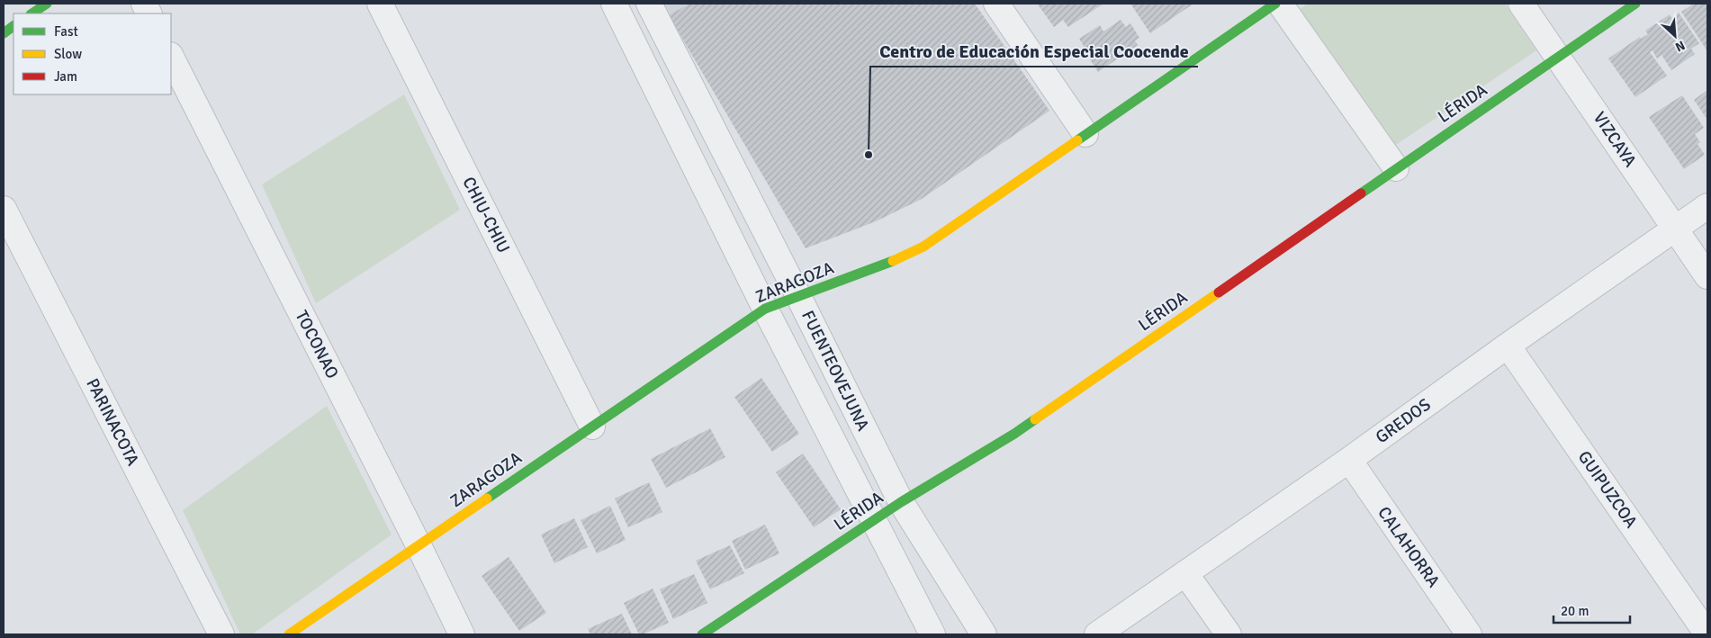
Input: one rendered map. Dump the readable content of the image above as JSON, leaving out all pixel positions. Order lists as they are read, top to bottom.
{
  "streets": {
    "street": [
      "LÉRIDA",
      "VIZCAYA",
      "CHIU-CHIU",
      "ZARAGOZA",
      "TOCONAO",
      "FUENTEOVEJUNA",
      "GREDOS",
      "PARINACOTA",
      "GUIPUZCOA",
      "CALAHORRA"
    ]
  },
  "crossings": [
    ["LÉRIDA", "VIZCAYA"],
    ["LÉRIDA", "FUENTEOVEJUNA"],
    ["VIZCAYA", "GREDOS"],
    ["CHIU-CHIU", "ZARAGOZA"],
    ["ZARAGOZA", "TOCONAO"],
    ["ZARAGOZA", "FUENTEOVEJUNA"],
    ["GREDOS", "GUIPUZCOA"],
    ["GREDOS", "CALAHORRA"]
  ],
  "places": ["Centro de Educación Especial Coocende"],
  "legend": ["Fast", "Slow", "Jam"],
  "scale_bar": "20 m",
  "north": "bottom right"
}
